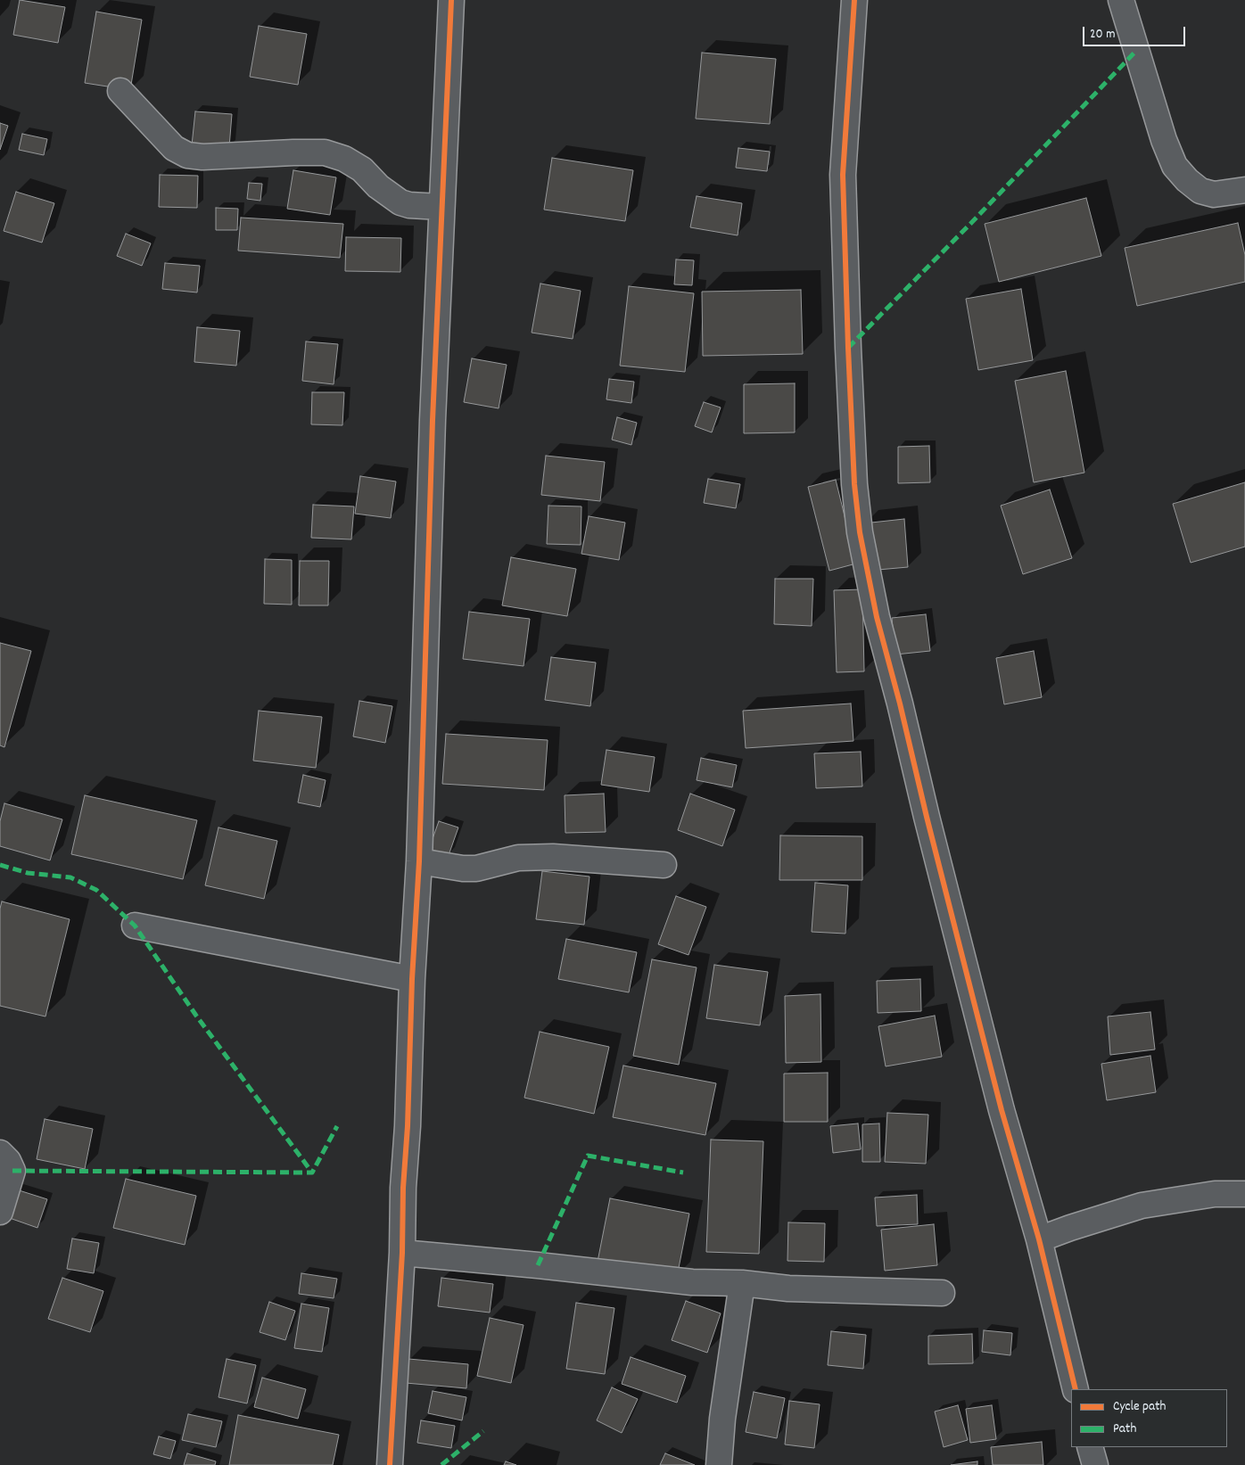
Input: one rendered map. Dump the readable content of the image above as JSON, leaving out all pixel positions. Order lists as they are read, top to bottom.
{
  "legend": ["Cycle path", "Path"],
  "scale_bar": "20 m"
}
